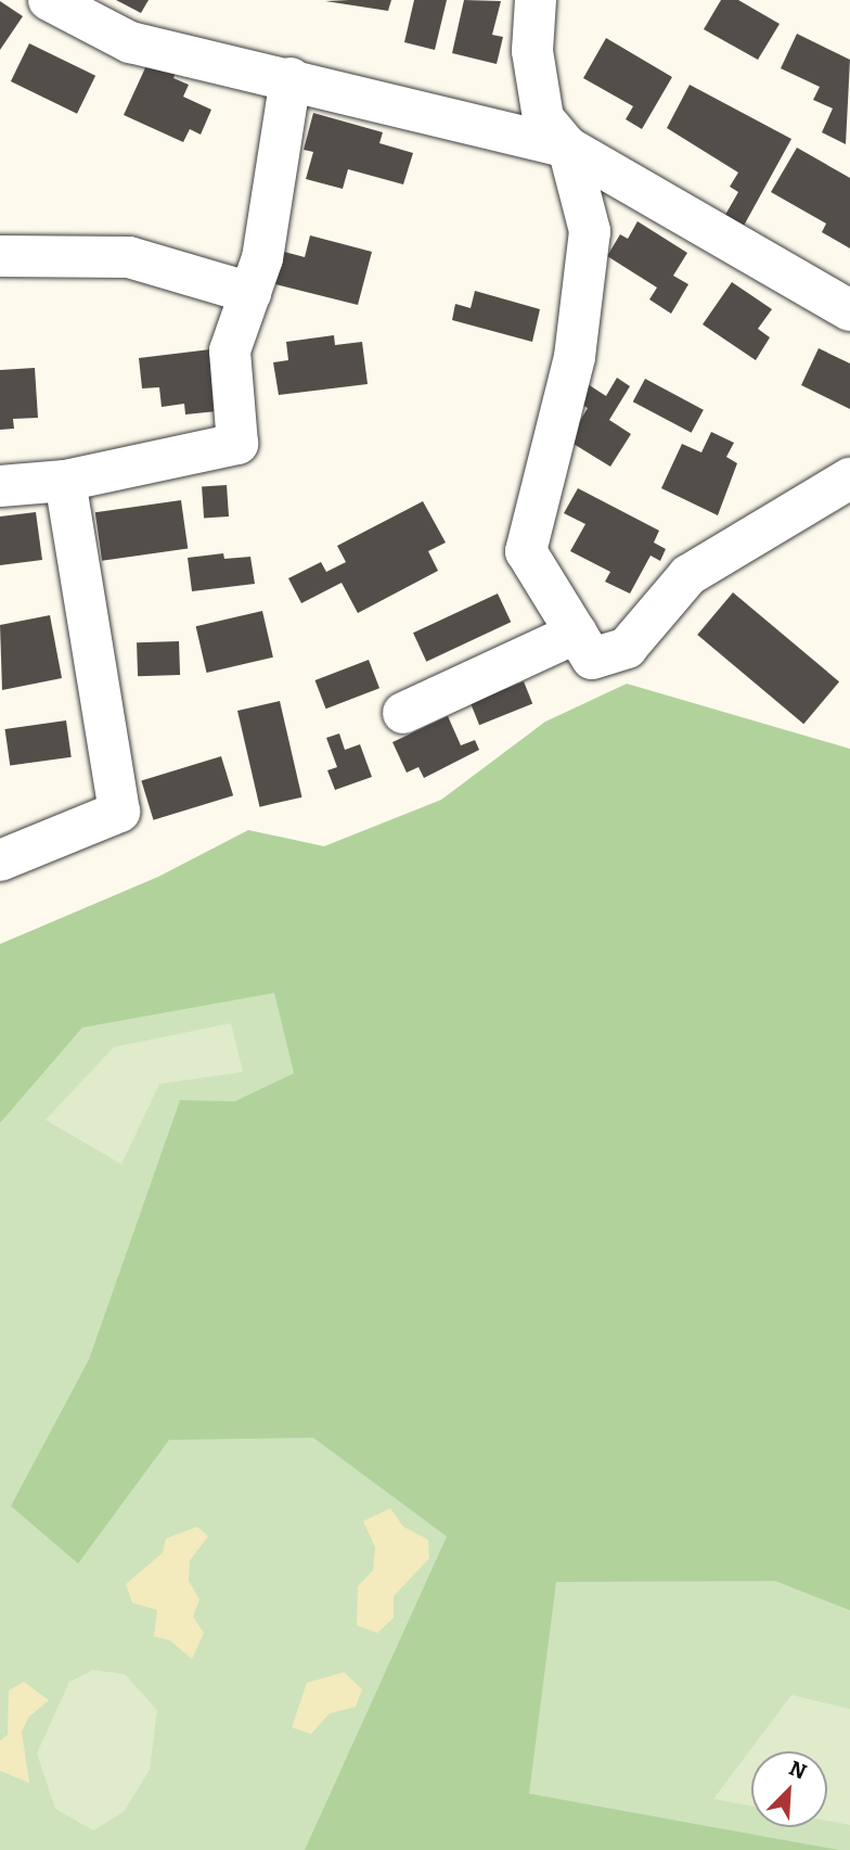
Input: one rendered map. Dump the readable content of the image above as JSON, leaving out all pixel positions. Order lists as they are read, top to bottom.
{
  "north": "top right"
}
